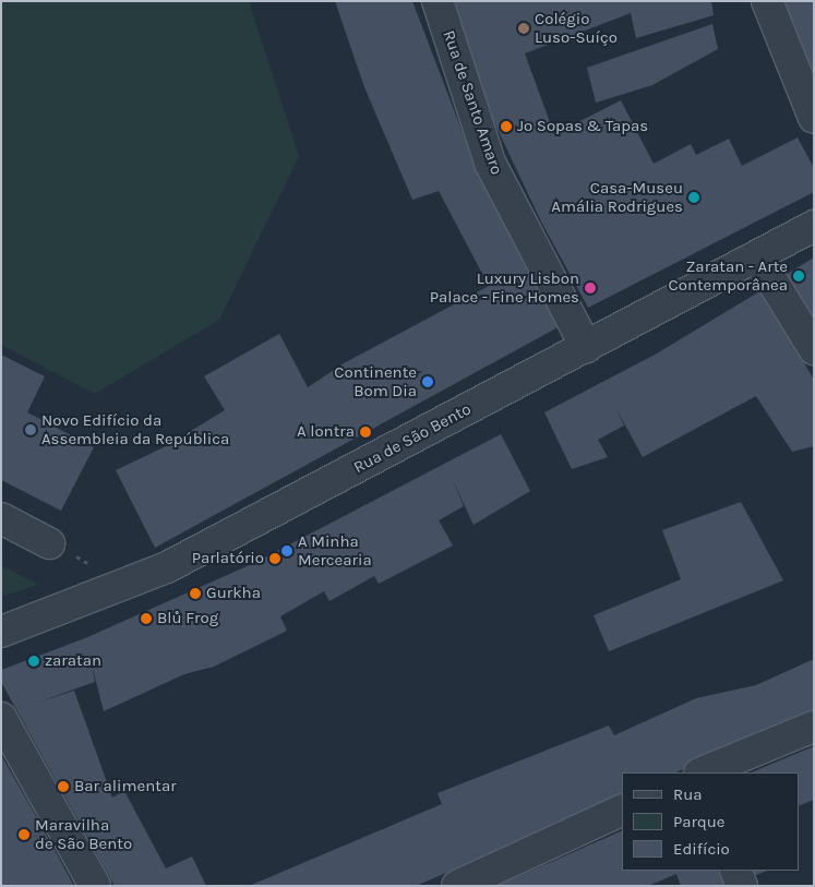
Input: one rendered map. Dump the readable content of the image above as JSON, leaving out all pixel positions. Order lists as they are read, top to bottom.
{
  "streets": {
    "street": ["Rua de Santo Amaro", "Rua de São Bento"]
  },
  "crossings": [
    ["Rua de Santo Amaro", "Rua de São Bento"]
  ],
  "places": [
    "Colégio Luso-Suíço",
    "Jo Sopas & Tapas",
    "Casa-Museu Amália Rodrigues",
    "Zaratan - Arte Contemporânea",
    "Luxury Lisbon Palace - Fine Homes",
    "Continente Bom Dia",
    "Novo Edifício da Assembleia da República",
    "A lontra",
    "A Minha Mercearia",
    "Parlatório",
    "Gurkha",
    "Blů Frog",
    "zaratan",
    "Bar alimentar",
    "Maravilha de São Bento"
  ],
  "legend": ["Rua", "Parque", "Edifício"]
}
